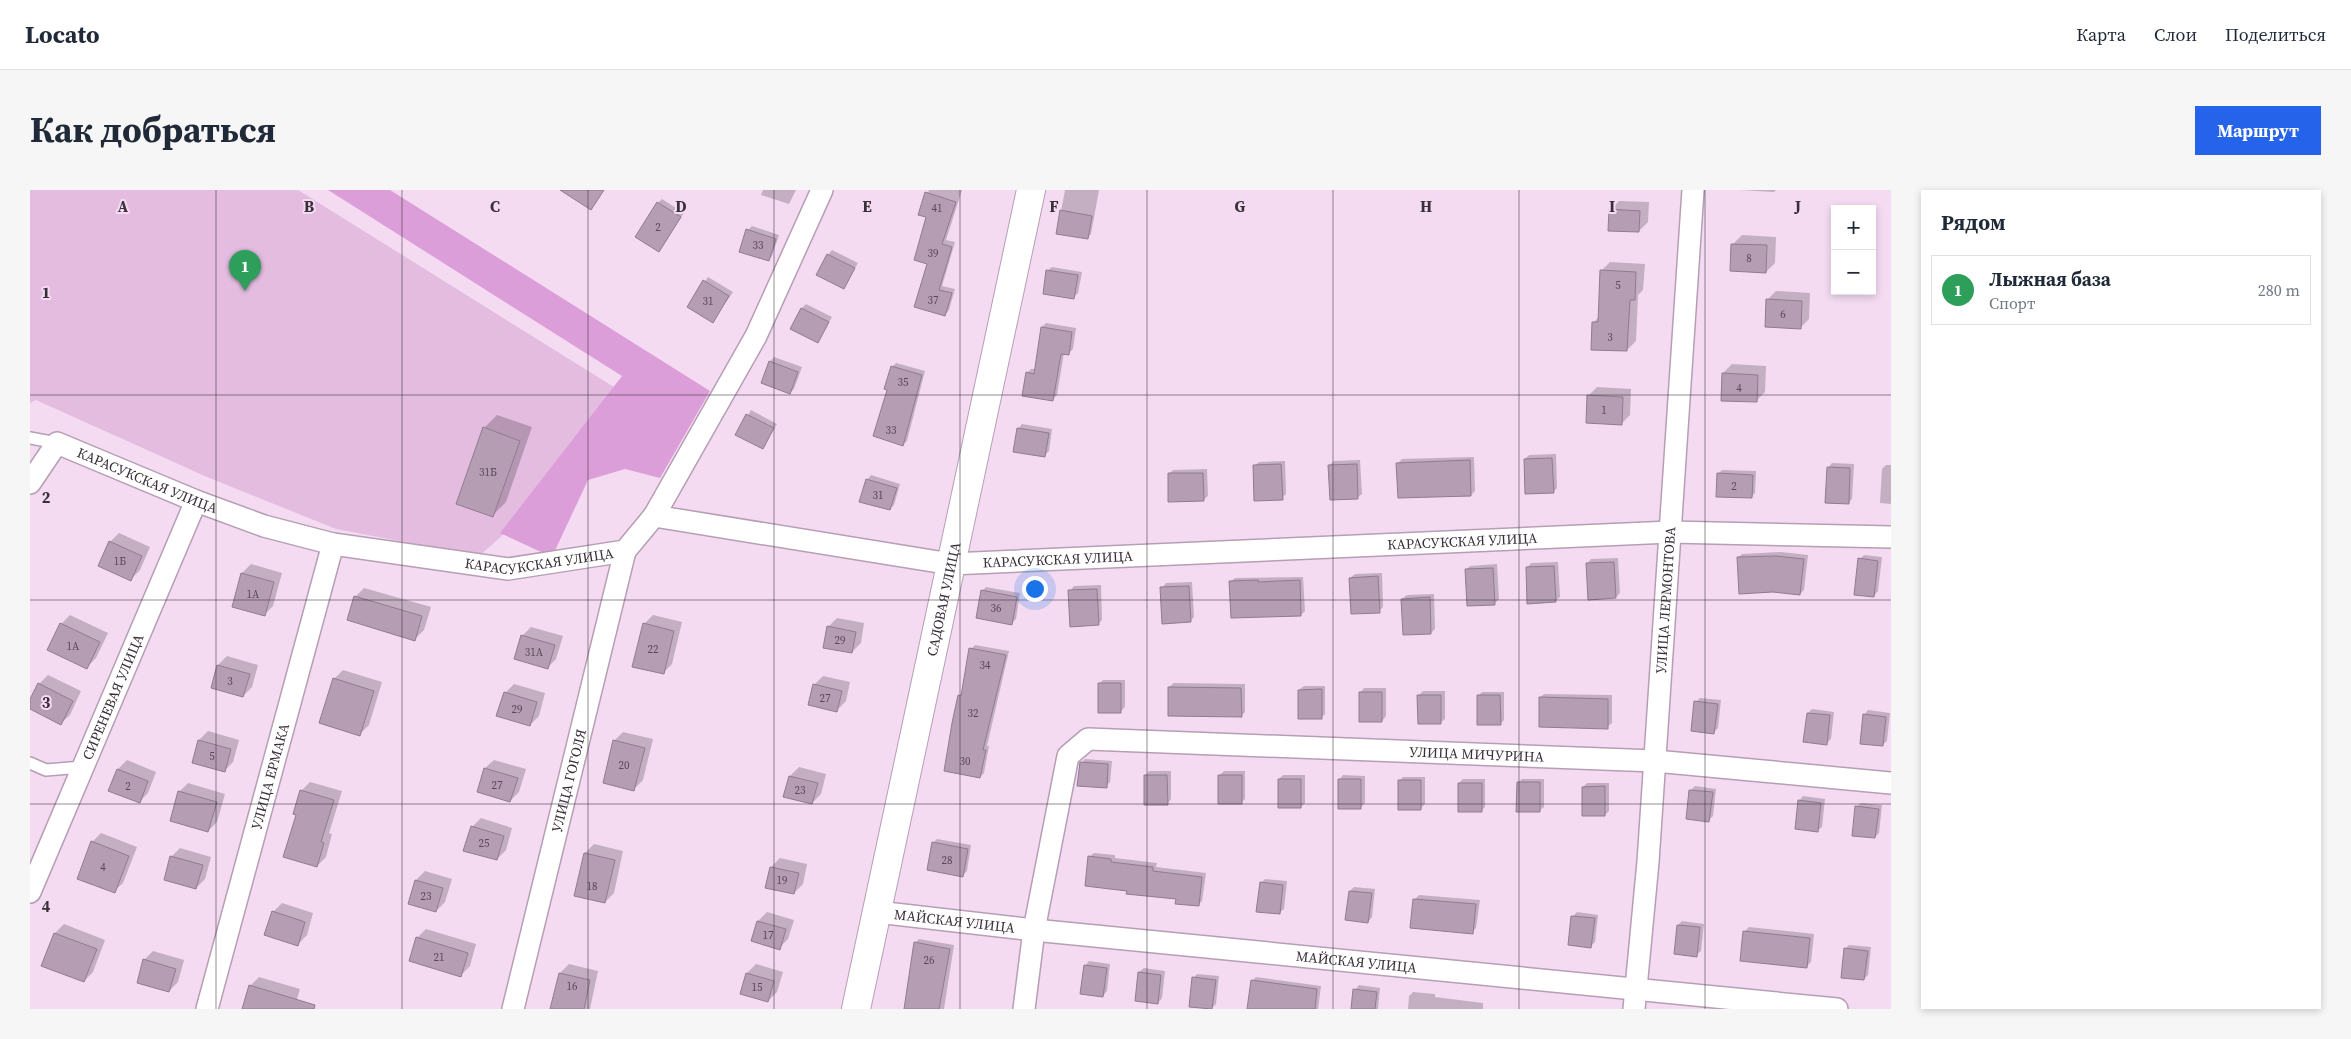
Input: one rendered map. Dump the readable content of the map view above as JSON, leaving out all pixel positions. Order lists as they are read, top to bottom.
{
  "streets": {
    "street": [
      "КАРАСУКСКАЯ УЛИЦА",
      "САДОВАЯ УЛИЦА",
      "УЛИЦА ЛЕРМОНТОВА",
      "СИРЕНЕВАЯ УЛИЦА",
      "УЛИЦА МИЧУРИНА",
      "УЛИЦА ЕРМАКА",
      "УЛИЦА ГОГОЛЯ",
      "МАЙСКАЯ УЛИЦА"
    ]
  },
  "crossings": [
    ["КАРАСУКСКАЯ УЛИЦА", "САДОВАЯ УЛИЦА"],
    ["КАРАСУКСКАЯ УЛИЦА", "УЛИЦА ЛЕРМОНТОВА"],
    ["КАРАСУКСКАЯ УЛИЦА", "СИРЕНЕВАЯ УЛИЦА"],
    ["КАРАСУКСКАЯ УЛИЦА", "УЛИЦА ЕРМАКА"],
    ["КАРАСУКСКАЯ УЛИЦА", "УЛИЦА ГОГОЛЯ"],
    ["САДОВАЯ УЛИЦА", "МАЙСКАЯ УЛИЦА"],
    ["УЛИЦА ЛЕРМОНТОВА", "УЛИЦА МИЧУРИНА"],
    ["УЛИЦА ЛЕРМОНТОВА", "МАЙСКАЯ УЛИЦА"],
    ["УЛИЦА МИЧУРИНА", "МАЙСКАЯ УЛИЦА"]
  ],
  "house_numbers": [
    "41",
    "2",
    "33",
    "39",
    "8",
    "5",
    "37",
    "31",
    "6",
    "3",
    "35",
    "4",
    "1",
    "33",
    "31Б",
    "2",
    "31",
    "1Б",
    "1А",
    "36",
    "29",
    "1А",
    "22",
    "31А",
    "34",
    "3",
    "27",
    "29",
    "32",
    "5",
    "30",
    "20",
    "27",
    "2",
    "23",
    "25",
    "28",
    "4",
    "19",
    "18",
    "23",
    "17",
    "21",
    "26",
    "16",
    "15"
  ],
  "page": {
    "header": "Locato",
    "nav": ["Карта", "Слои", "Поделиться"],
    "title": "Как добраться",
    "buttons": "Маршрут",
    "heading": "Рядом",
    "map_buttons": ["+", "−"],
    "pins": "1",
    "list": [
      {
        "mark": "1",
        "name": "Лыжная база",
        "note": "Спорт",
        "value": "280 m"
      }
    ]
  },
  "grid": {
    "columns": [
      "A",
      "B",
      "C",
      "D",
      "E",
      "F",
      "G",
      "H",
      "I",
      "J"
    ],
    "rows": [
      "1",
      "2",
      "3",
      "4"
    ]
  }
}
